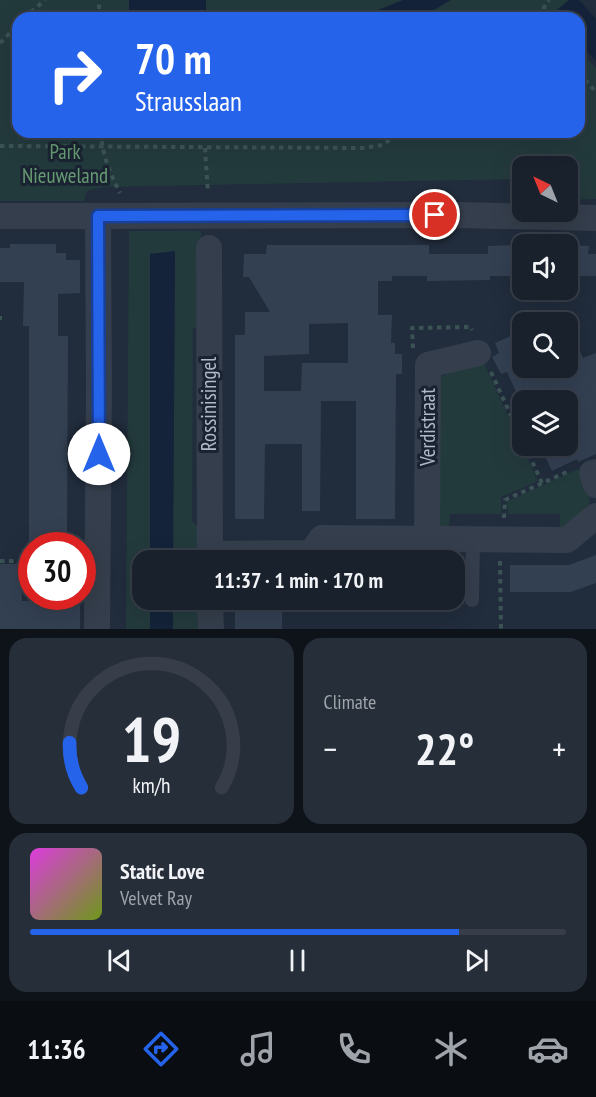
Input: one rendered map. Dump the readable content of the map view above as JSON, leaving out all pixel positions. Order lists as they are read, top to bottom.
{
  "streets": {
    "street": ["Rossinisingel", "Verdistraat"]
  },
  "parks": ["Park Nieuweland"],
  "north": "top left",
  "page": {
    "turn": ["70 m", "Strausslaan"],
    "limit": "30",
    "trip": "11:37 · 1 min · 170 m",
    "tile": "Climate",
    "heat": ["−", "22°", "+"],
    "song": ["Static Love", "Velvet Ray"],
    "tabs": "11:36",
    "gauge": ["19", "km/h"]
  }
}
